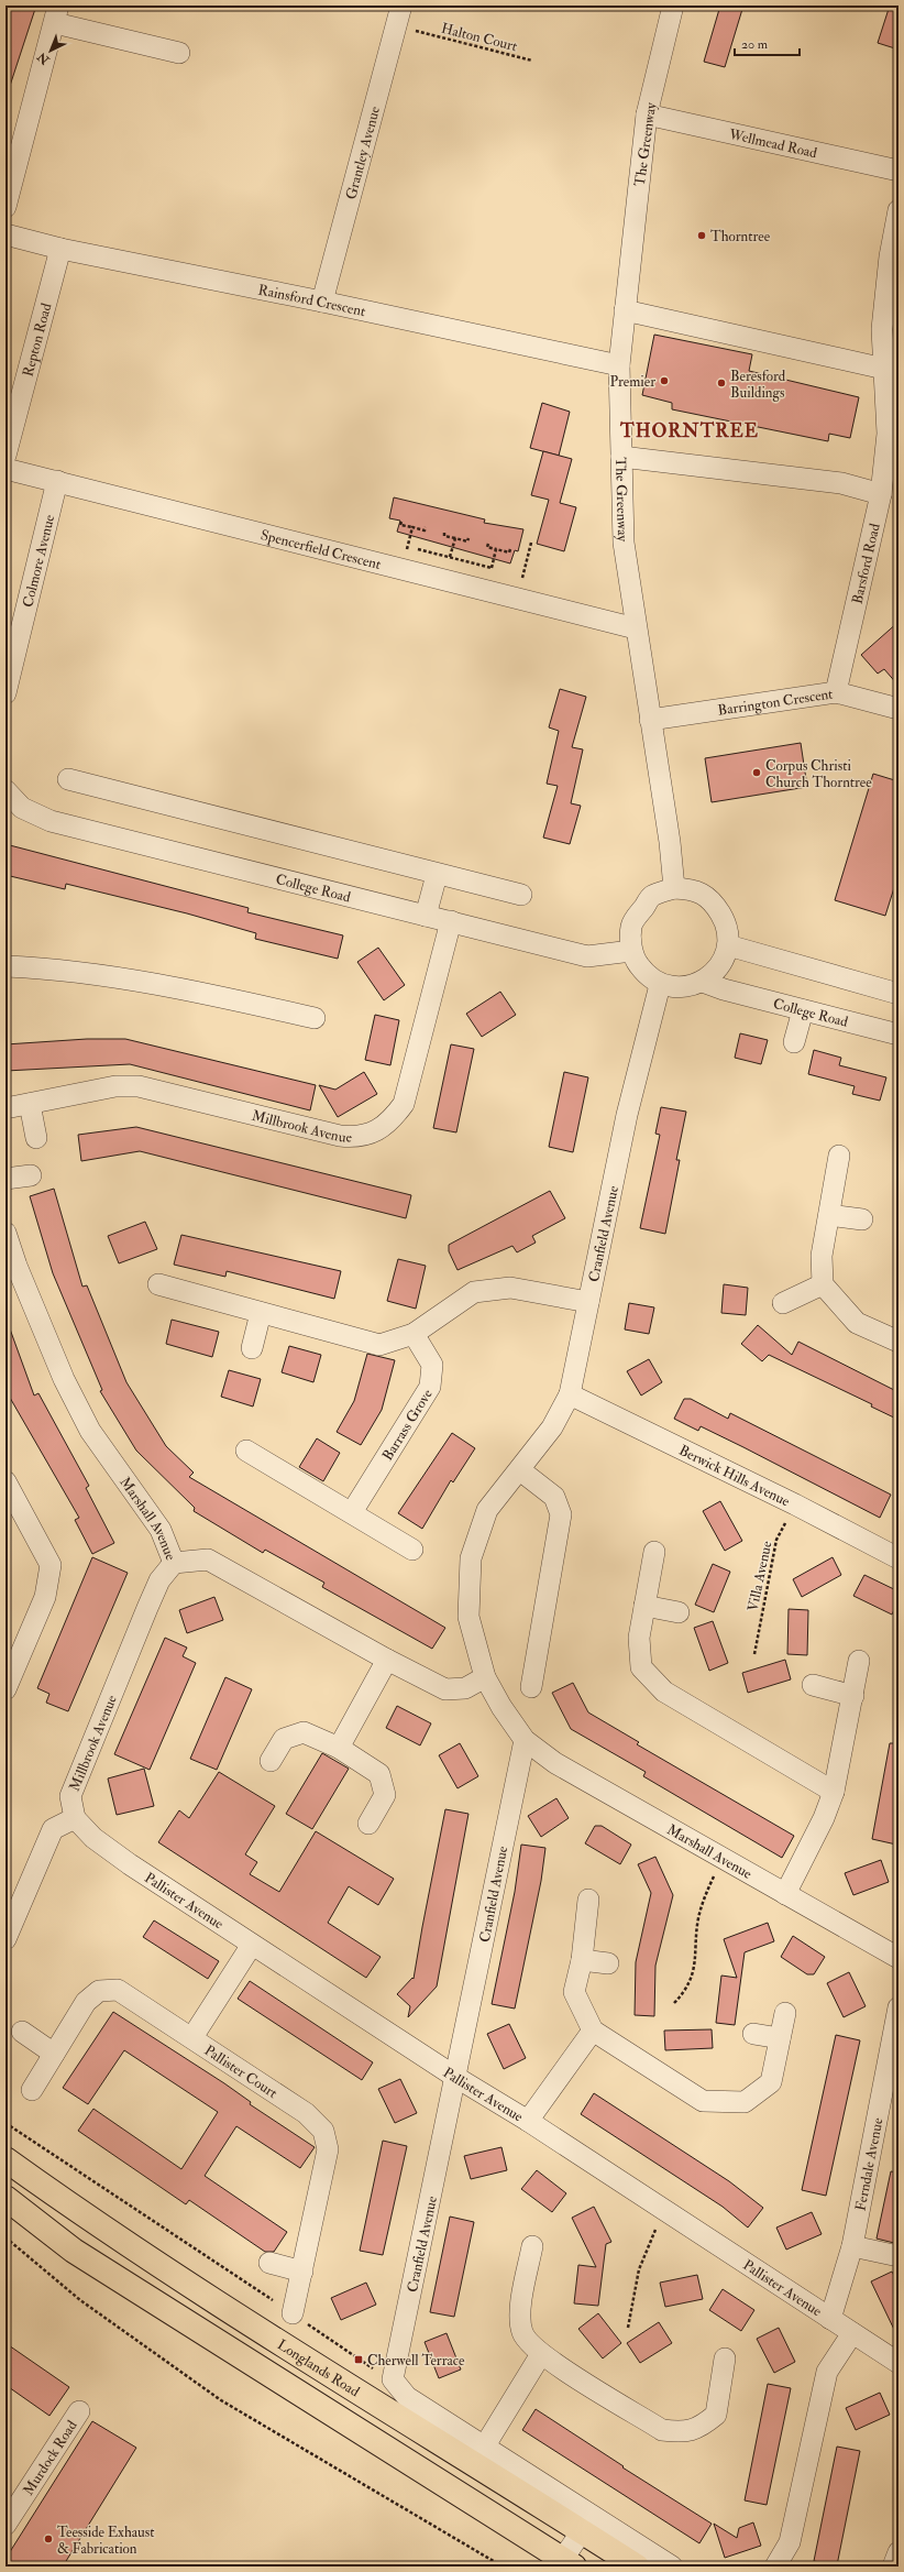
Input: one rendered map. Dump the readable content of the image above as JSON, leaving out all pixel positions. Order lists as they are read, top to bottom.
{
  "streets": {
    "main road": ["Longlands Road"],
    "street": [
      "Wellmead Road",
      "The Greenway",
      "Grantley Avenue",
      "Rainsford Crescent",
      "Repton Road",
      "Spencerfield Crescent",
      "Colmore Avenue",
      "Barsford Road",
      "Barrington Crescent",
      "College Road",
      "Millbrook Avenue",
      "Cranfield Avenue",
      "Barrass Grove",
      "Berwick Hills Avenue",
      "Marshall Avenue",
      "Pallister Avenue",
      "Pallister Court",
      "Ferndale Avenue",
      "Murdock Road"
    ],
    "path": ["Halton Court", "Villa Avenue"]
  },
  "crossings": [
    ["Halton Court", "Grantley Avenue"],
    ["Wellmead Road", "The Greenway"],
    ["The Greenway", "Rainsford Crescent"],
    ["The Greenway", "Spencerfield Crescent"],
    ["The Greenway", "Barrington Crescent"],
    ["The Greenway", "College Road"],
    ["The Greenway", "Cranfield Avenue"],
    ["Grantley Avenue", "Rainsford Crescent"],
    ["Rainsford Crescent", "Repton Road"],
    ["Spencerfield Crescent", "Colmore Avenue"],
    ["Barsford Road", "Barrington Crescent"],
    ["College Road", "Millbrook Avenue"],
    ["College Road", "Cranfield Avenue"],
    ["Millbrook Avenue", "Marshall Avenue"],
    ["Millbrook Avenue", "Pallister Avenue"],
    ["Cranfield Avenue", "Berwick Hills Avenue"],
    ["Cranfield Avenue", "Marshall Avenue"],
    ["Cranfield Avenue", "Pallister Avenue"],
    ["Berwick Hills Avenue", "Villa Avenue"],
    ["Pallister Avenue", "Ferndale Avenue"]
  ],
  "districts": ["THORNTREE"],
  "places": {
    "other": [
      "Thorntree",
      "Premier",
      "Beresford Buildings",
      "Corpus Christi Church Thorntree",
      "Teesside Exhaust & Fabrication"
    ],
    "transit": ["Cherwell Terrace"]
  },
  "scale_bar": "20 m",
  "north": "bottom left"
}
